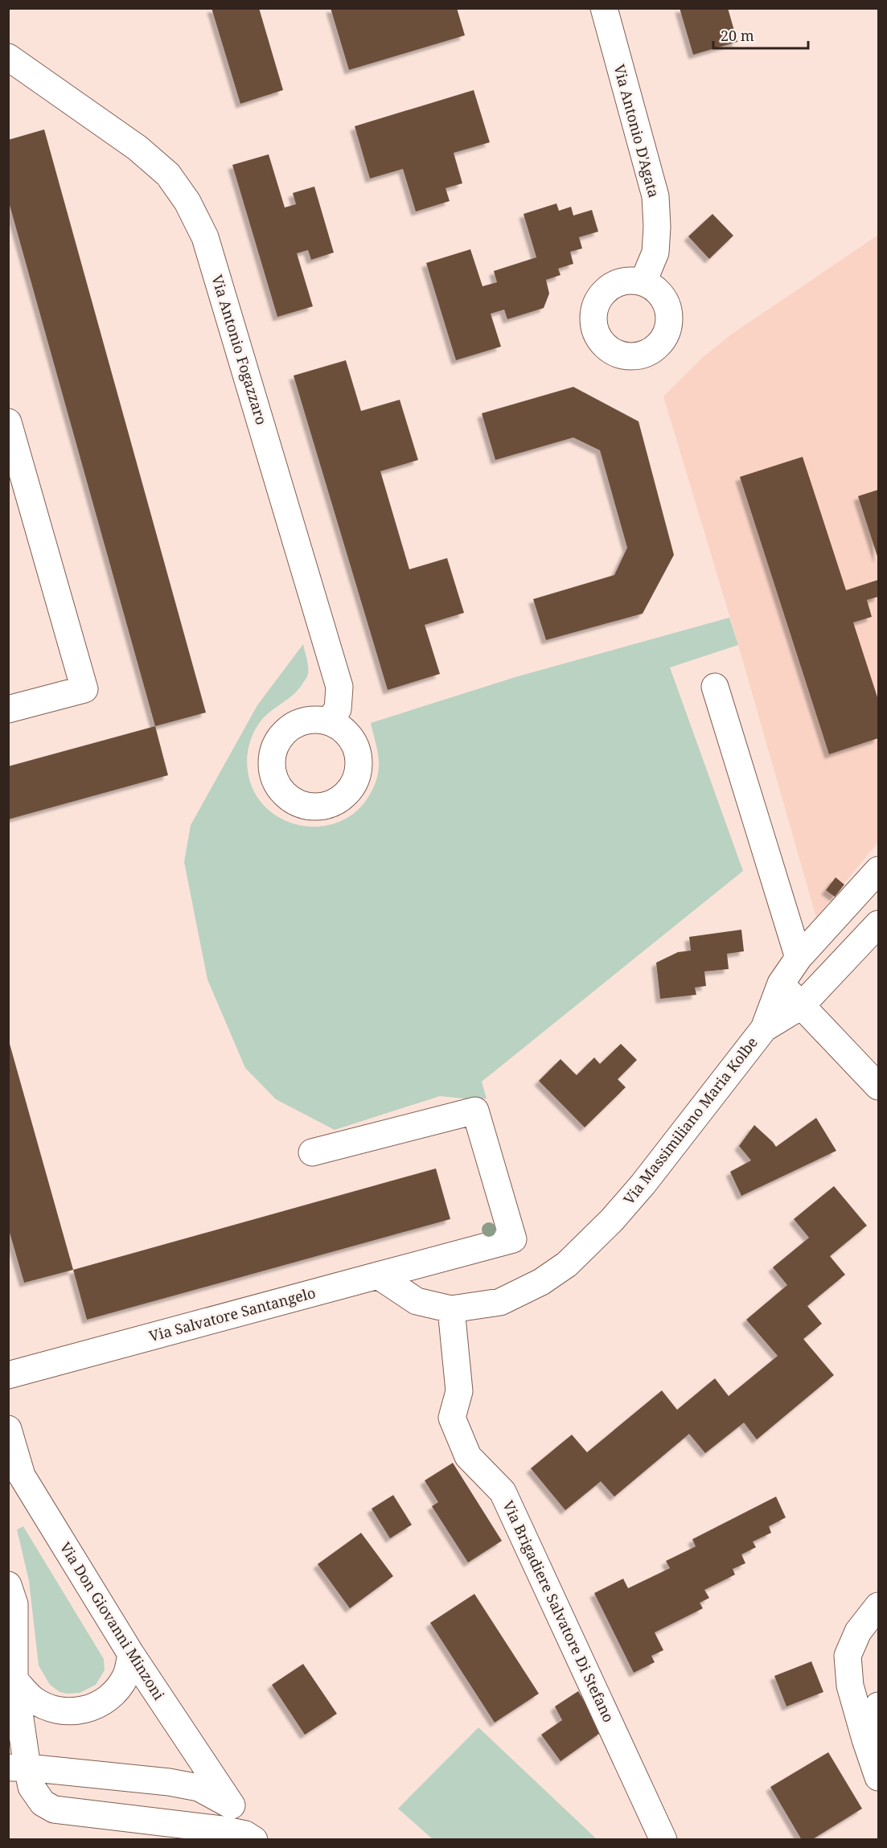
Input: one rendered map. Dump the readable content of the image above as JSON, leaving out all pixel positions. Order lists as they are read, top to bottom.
{
  "streets": {
    "street": [
      "Via Antonio D'Agata",
      "Via Antonio Fogazzaro",
      "Via Massimiliano Maria Kolbe",
      "Via Salvatore Santangelo",
      "Via Brigadiere Salvatore Di Stefano",
      "Via Don Giovanni Minzoni"
    ]
  },
  "crossings": [
    ["Via Massimiliano Maria Kolbe", "Via Brigadiere Salvatore Di Stefano"]
  ],
  "scale_bar": "20 m"
}
